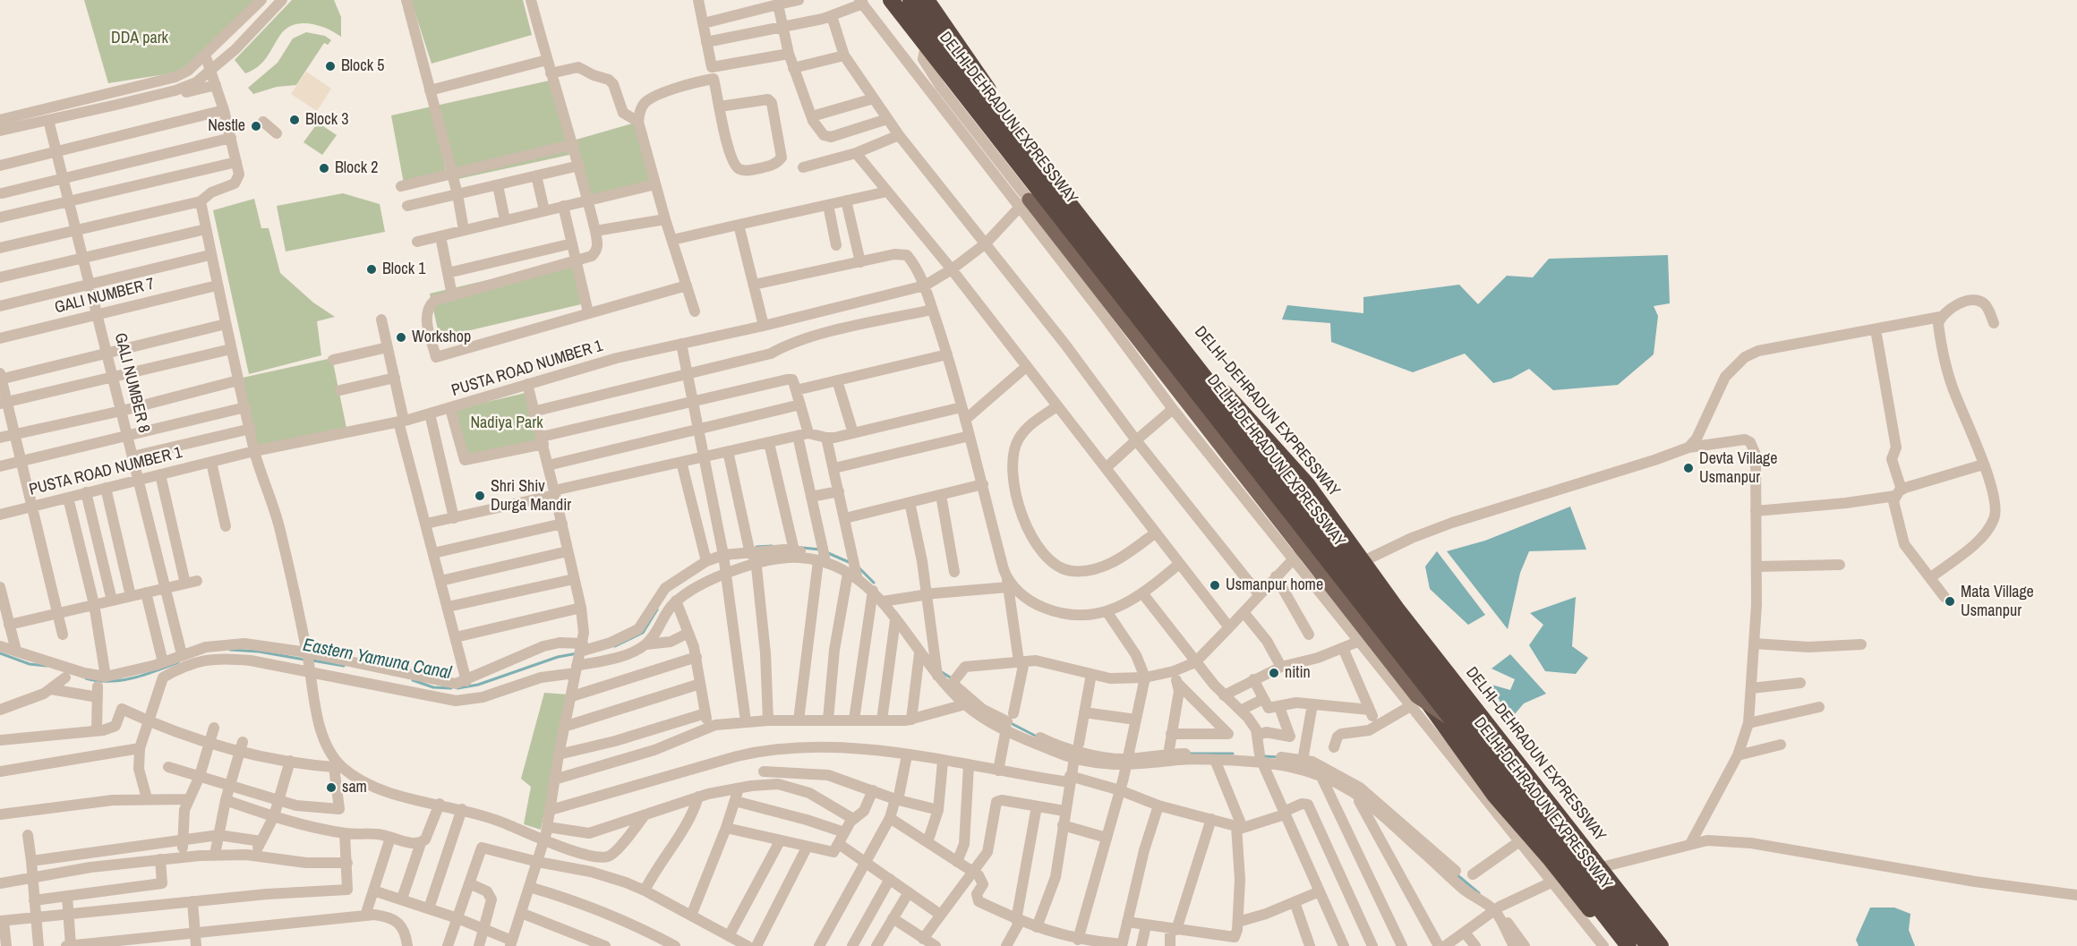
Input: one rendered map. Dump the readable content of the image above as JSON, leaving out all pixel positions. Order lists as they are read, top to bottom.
{
  "streets": {
    "highway": ["DELHI-DEHRADUN EXPRESSWAY", "DELHI–DEHRADUN EXPRESSWAY"],
    "street": ["GALI NUMBER 7", "PUSTA ROAD NUMBER 1", "GALI NUMBER 8"]
  },
  "crossings": [
    ["GALI NUMBER 7", "GALI NUMBER 8"],
    ["PUSTA ROAD NUMBER 1", "GALI NUMBER 8"]
  ],
  "water": ["Eastern Yamuna Canal"],
  "parks": ["DDA park", "Nadiya Park"],
  "places": [
    "Block 5",
    "Block 3",
    "Nestle",
    "Block 2",
    "Block 1",
    "Workshop",
    "Devta Village Usmanpur",
    "Shri Shiv Durga Mandir",
    "Usmanpur home",
    "Mata Village Usmanpur",
    "nitin",
    "sam"
  ]
}
